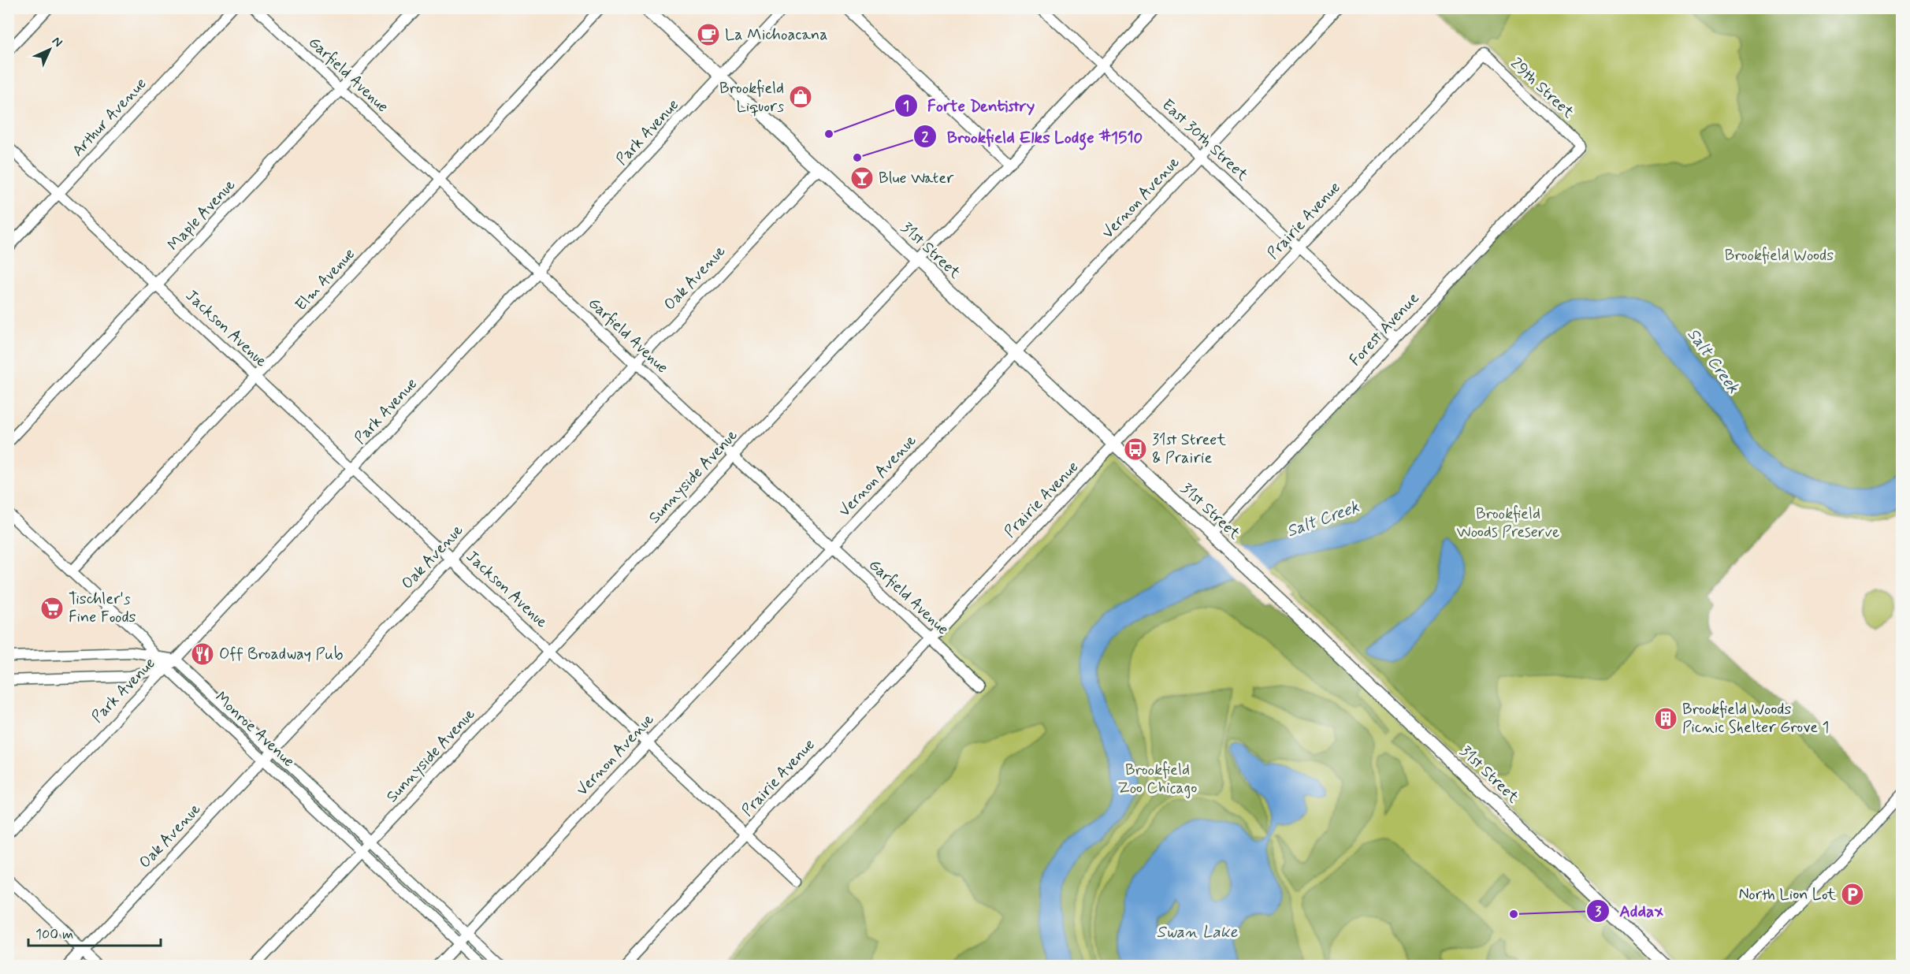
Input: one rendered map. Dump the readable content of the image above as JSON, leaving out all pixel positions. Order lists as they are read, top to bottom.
{
  "streets": {
    "main road": ["31st Street"],
    "street": [
      "Garfield Avenue",
      "29th Street",
      "Arthur Avenue",
      "Park Avenue",
      "East 30th Street",
      "Vernon Avenue",
      "Maple Avenue",
      "Prairie Avenue",
      "Oak Avenue",
      "Elm Avenue",
      "Jackson Avenue",
      "Forest Avenue",
      "Sunnyside Avenue",
      "Monroe Avenue"
    ]
  },
  "crossings": [
    ["Garfield Avenue", "Park Avenue"],
    ["Garfield Avenue", "Vernon Avenue"],
    ["Garfield Avenue", "Maple Avenue"],
    ["Garfield Avenue", "Prairie Avenue"],
    ["Garfield Avenue", "Oak Avenue"],
    ["Garfield Avenue", "Elm Avenue"],
    ["Garfield Avenue", "Sunnyside Avenue"],
    ["29th Street", "Prairie Avenue"],
    ["29th Street", "Forest Avenue"],
    ["Arthur Avenue", "Jackson Avenue"],
    ["Park Avenue", "31st Street"],
    ["Park Avenue", "Jackson Avenue"],
    ["Park Avenue", "Monroe Avenue"],
    ["East 30th Street", "Vernon Avenue"],
    ["East 30th Street", "Prairie Avenue"],
    ["East 30th Street", "Forest Avenue"],
    ["East 30th Street", "Sunnyside Avenue"],
    ["Vernon Avenue", "31st Street"],
    ["Vernon Avenue", "Jackson Avenue"],
    ["Vernon Avenue", "Monroe Avenue"],
    ["Maple Avenue", "Jackson Avenue"],
    ["Prairie Avenue", "31st Street"],
    ["Prairie Avenue", "Jackson Avenue"],
    ["31st Street", "Oak Avenue"],
    ["31st Street", "Forest Avenue"],
    ["31st Street", "Sunnyside Avenue"],
    ["Oak Avenue", "Jackson Avenue"],
    ["Oak Avenue", "Monroe Avenue"],
    ["Elm Avenue", "Jackson Avenue"],
    ["Elm Avenue", "Monroe Avenue"],
    ["Jackson Avenue", "Sunnyside Avenue"],
    ["Sunnyside Avenue", "Monroe Avenue"]
  ],
  "water": ["Salt Creek", "Swan Lake"],
  "parks": ["Brookfield Woods", "Brookfield Woods Preserve", "Brookfield Zoo Chicago"],
  "places": {
    "cafe": ["La Michoacana"],
    "shop": ["Brookfield Liquors"],
    "other": ["Forte Dentistry", "Brookfield Elks Lodge #1510", "Addax"],
    "bar": ["Blue Water"],
    "bus stop": ["31st Street & Prairie"],
    "supermarket": ["Tischler's Fine Foods"],
    "restaurant": ["Off Broadway Pub"],
    "building": ["Brookfield Woods Picnic Shelter Grove 1"],
    "parking": ["North Lion Lot"]
  },
  "scale_bar": "100 m",
  "north": "top right"
}
